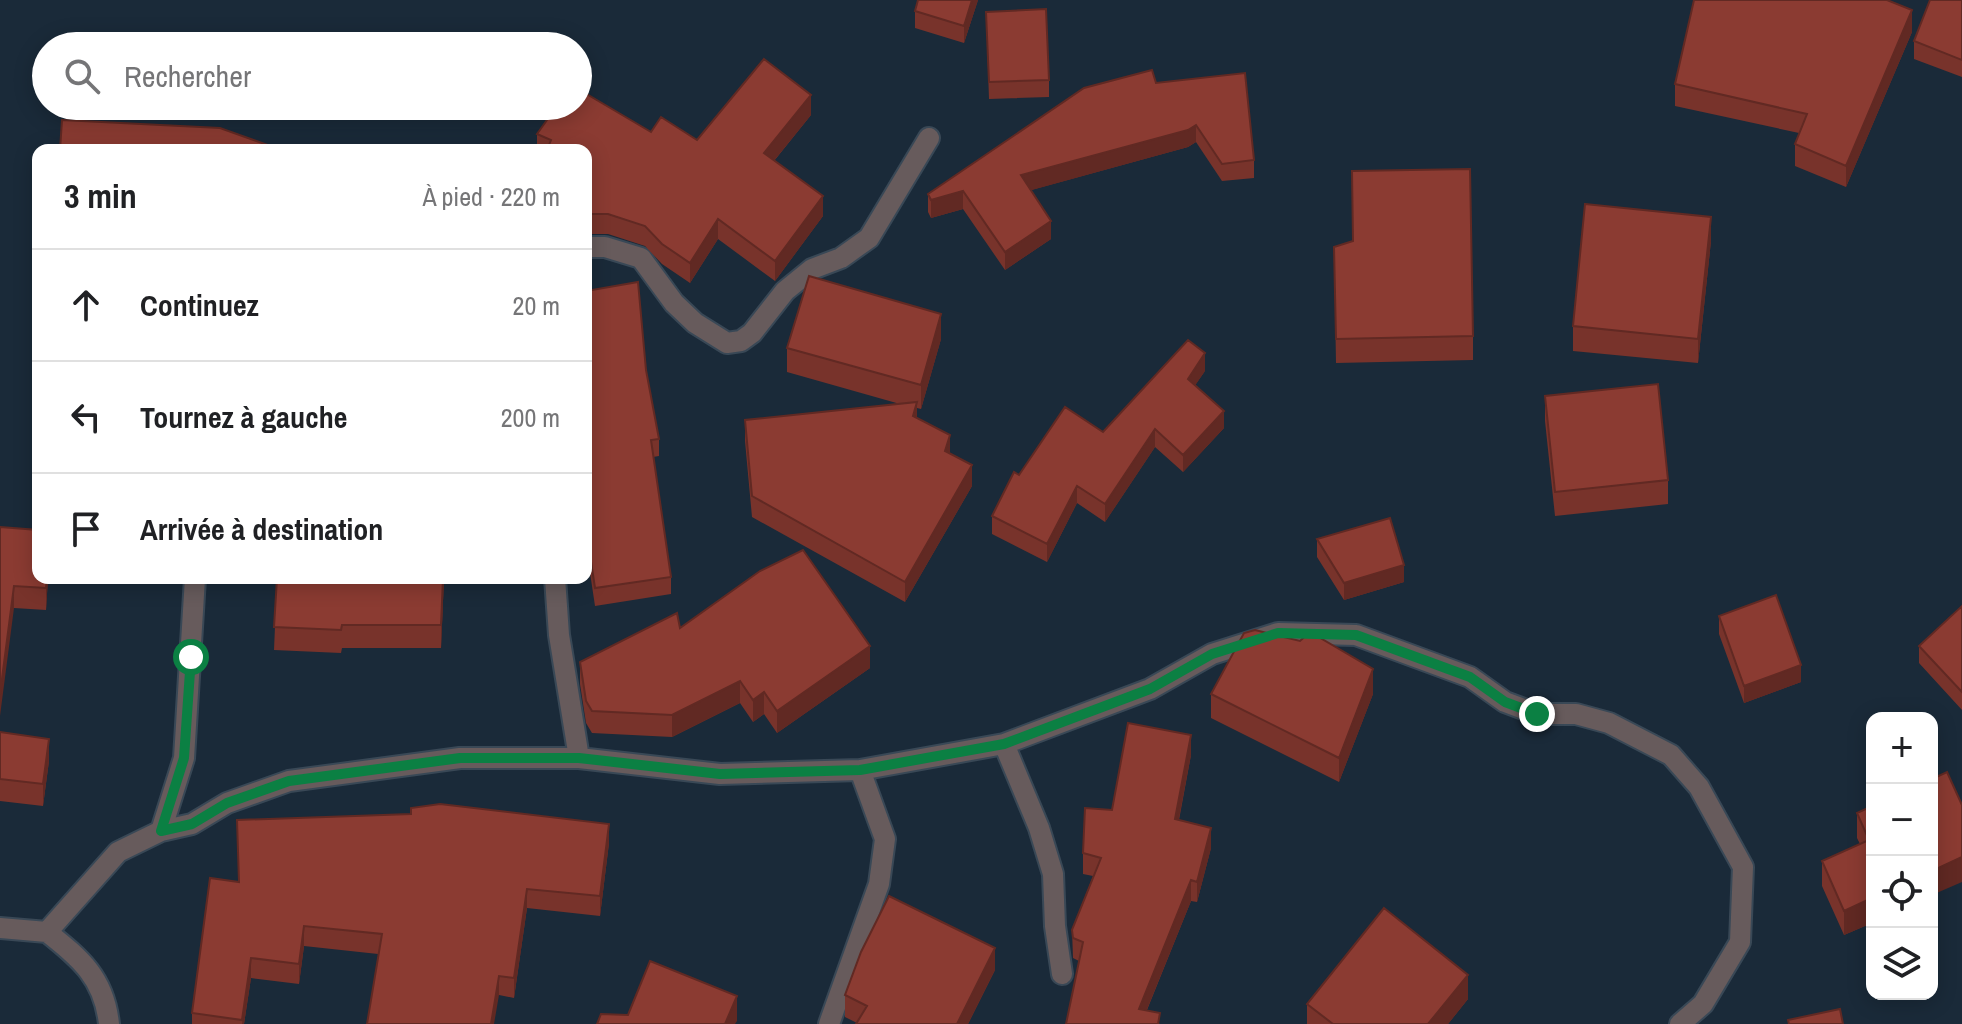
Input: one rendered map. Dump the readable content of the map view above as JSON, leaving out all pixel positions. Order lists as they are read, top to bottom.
{
  "page": {
    "search": "Rechercher",
    "heading": ["3 min", "À pied · 220 m"],
    "list": [
      ["Continuez", "20 m"],
      ["Tournez à gauche", "200 m"],
      "Arrivée à destination"
    ],
    "map_buttons": ["+", "−"]
  }
}
